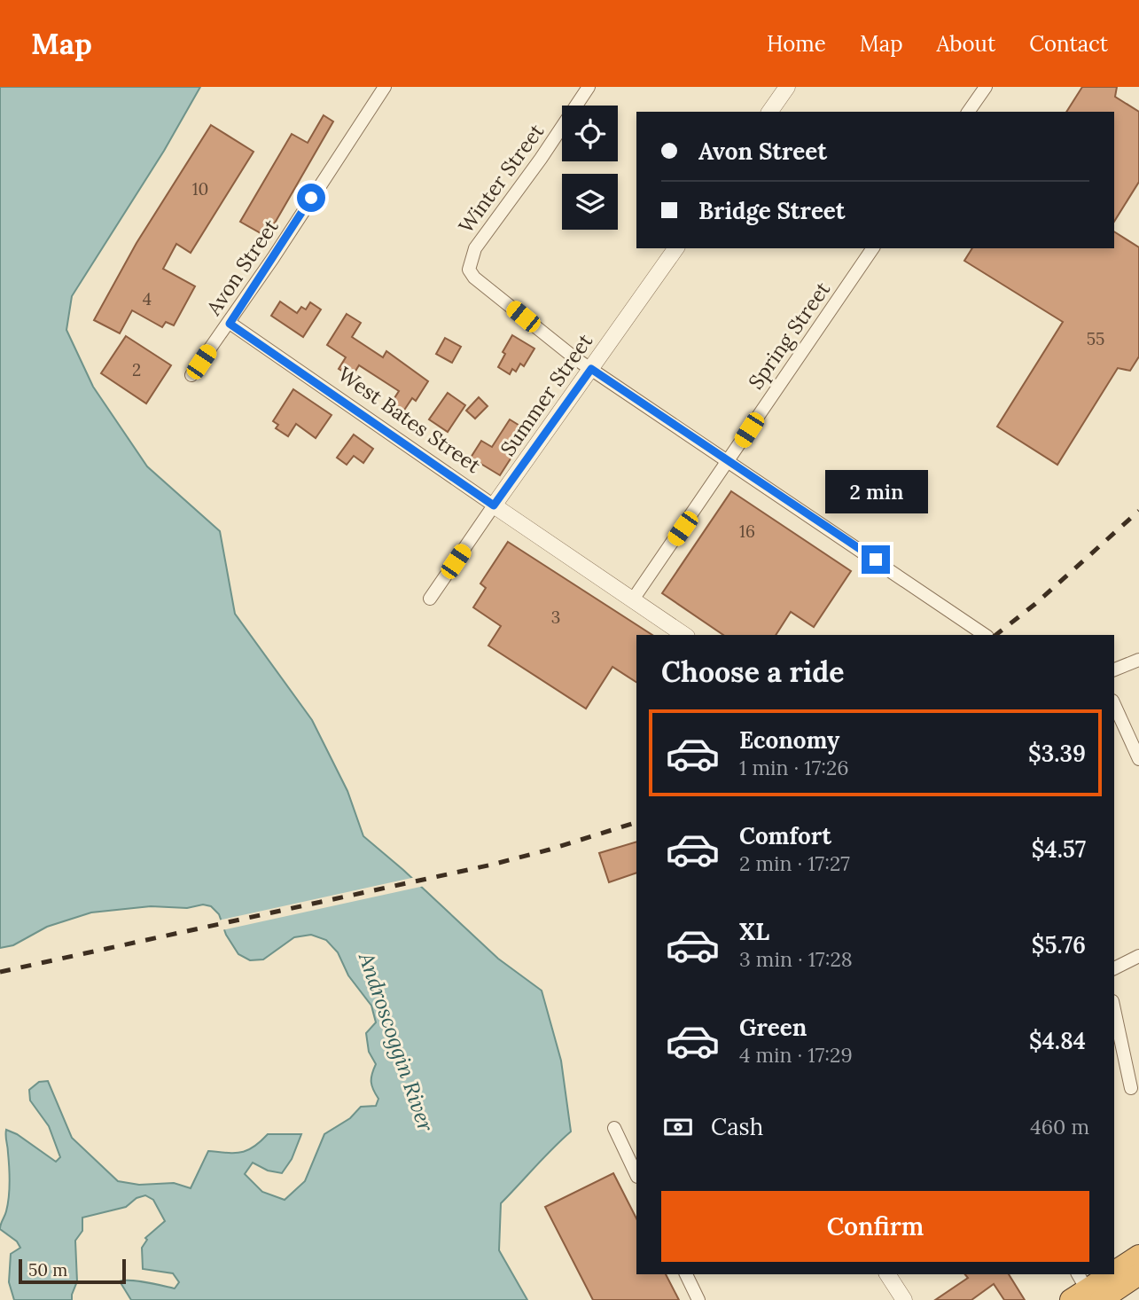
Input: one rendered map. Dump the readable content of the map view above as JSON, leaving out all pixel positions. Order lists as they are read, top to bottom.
{
  "streets": {
    "street": [
      "Winter Street",
      "Avon Street",
      "Spring Street",
      "Summer Street",
      "West Bates Street"
    ]
  },
  "crossings": [
    ["Winter Street", "Summer Street"],
    ["Avon Street", "West Bates Street"],
    ["Spring Street", "West Bates Street"],
    ["Summer Street", "West Bates Street"]
  ],
  "water": ["Androscoggin River"],
  "house_numbers": [
    "10",
    "4",
    "55",
    "2",
    "16",
    "3"
  ],
  "scale_bar": "50 m",
  "page": {
    "header": "Map",
    "nav": [
      "Home",
      "Map",
      "About",
      "Contact"
    ],
    "banner": ["Avon Street", "Bridge Street"],
    "bubble": "2 min",
    "heading": "Choose a ride",
    "list": [
      {
        "name": "Economy",
        "note": "1 min · 17:26",
        "value": "$3.39"
      },
      {
        "name": "Comfort",
        "note": "2 min · 17:27",
        "value": "$4.57"
      },
      {
        "name": "XL",
        "note": "3 min · 17:28",
        "value": "$5.76"
      },
      {
        "name": "Green",
        "note": "4 min · 17:29",
        "value": "$4.84"
      }
    ],
    "pay": ["Cash", "460 m"],
    "buttons": "Confirm",
    "scale": "50 m"
  }
}
